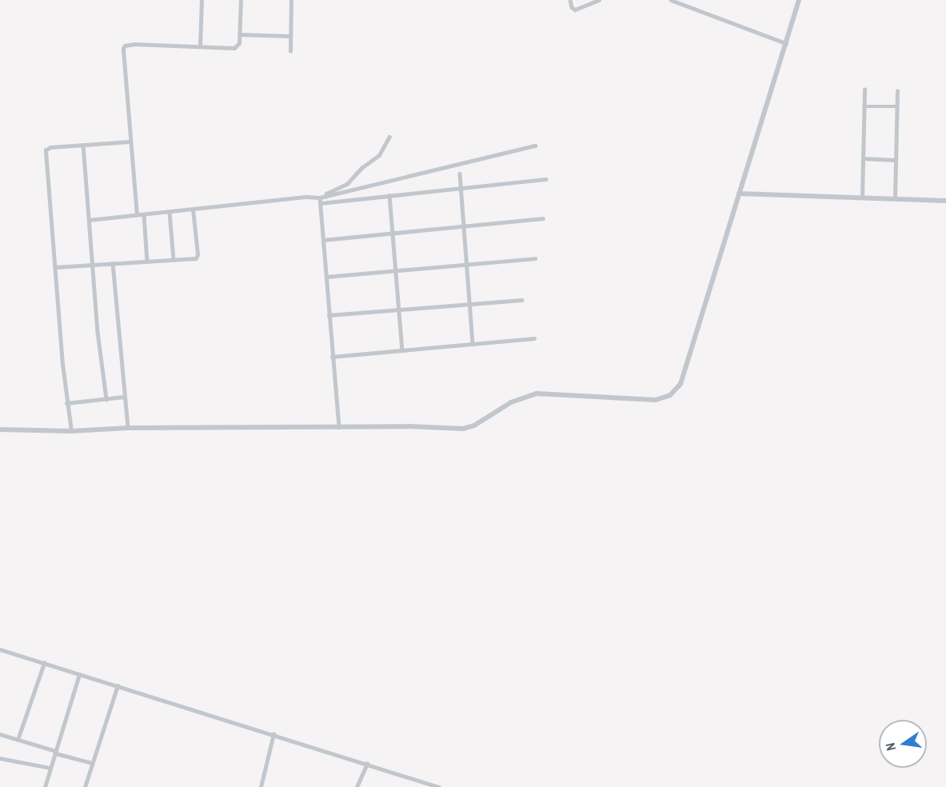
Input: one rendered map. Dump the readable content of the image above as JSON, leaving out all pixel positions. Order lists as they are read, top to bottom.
{
  "north": "left"
}
